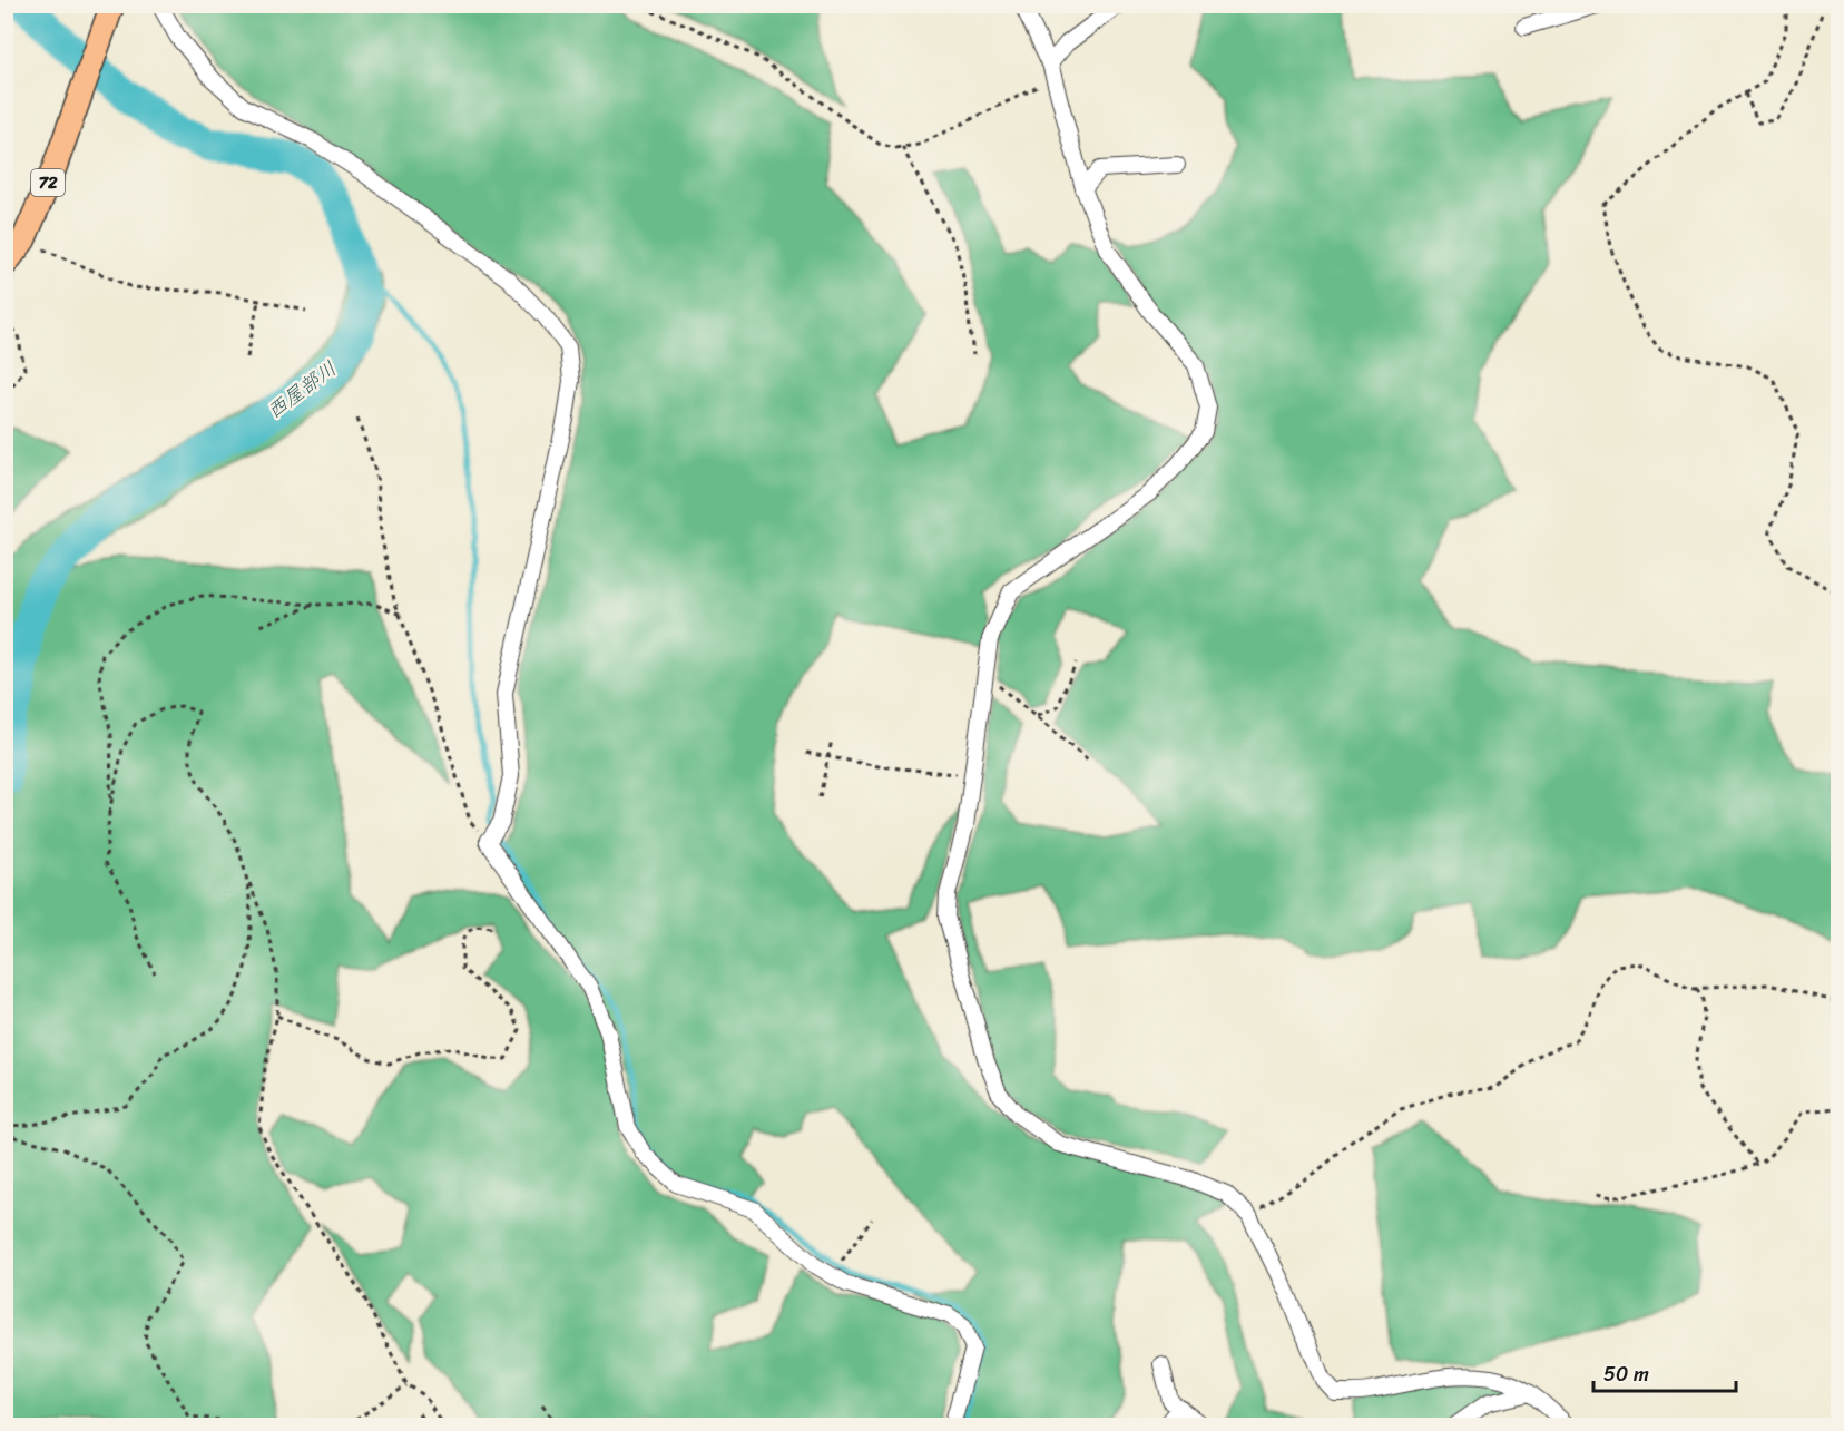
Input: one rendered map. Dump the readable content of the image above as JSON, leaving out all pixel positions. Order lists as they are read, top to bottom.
{
  "streets": {
    "main road": ["72"]
  },
  "water": ["西屋部川"],
  "scale_bar": "50 m"
}
